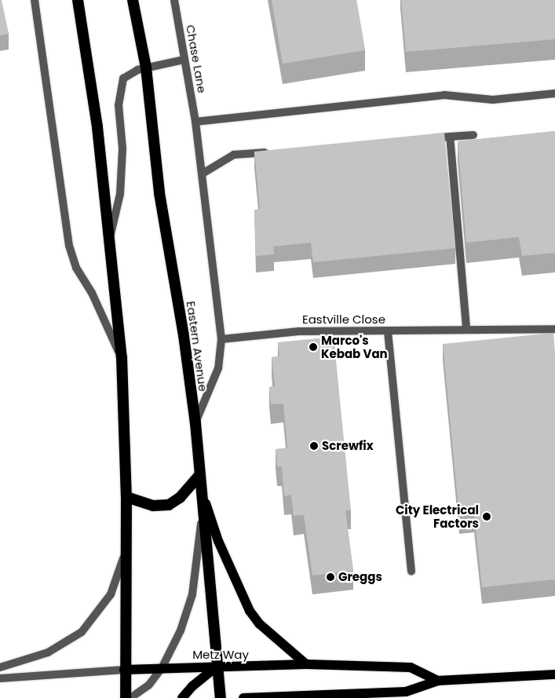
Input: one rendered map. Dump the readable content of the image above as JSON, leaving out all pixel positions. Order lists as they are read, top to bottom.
{
  "streets": {
    "highway": ["Eastern Avenue"],
    "main road": ["Metz Way"],
    "street": ["Chase Lane", "Eastville Close"]
  },
  "crossings": [
    ["Chase Lane", "Eastville Close"],
    ["Chase Lane", "Eastern Avenue"],
    ["Eastern Avenue", "Metz Way"]
  ],
  "places": [
    "Marco's Kebab Van",
    "Screwfix",
    "City Electrical Factors",
    "Greggs"
  ]
}
